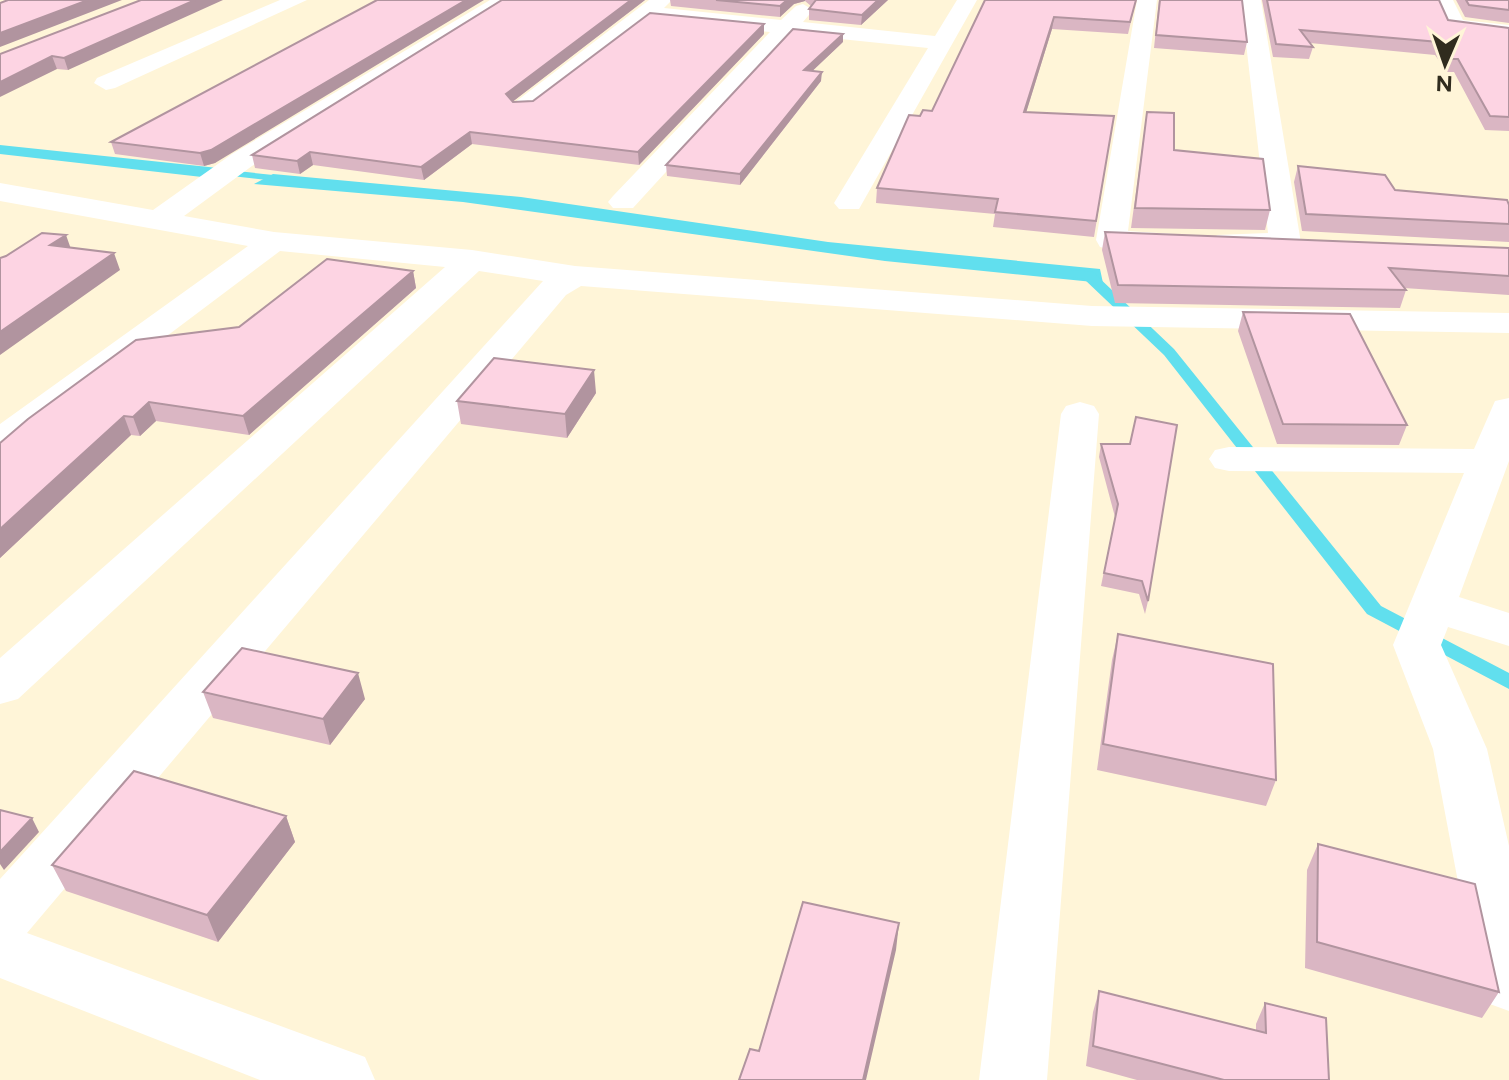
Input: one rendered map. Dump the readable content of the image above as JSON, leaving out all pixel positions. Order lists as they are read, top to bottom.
{
  "north": "bottom"
}
